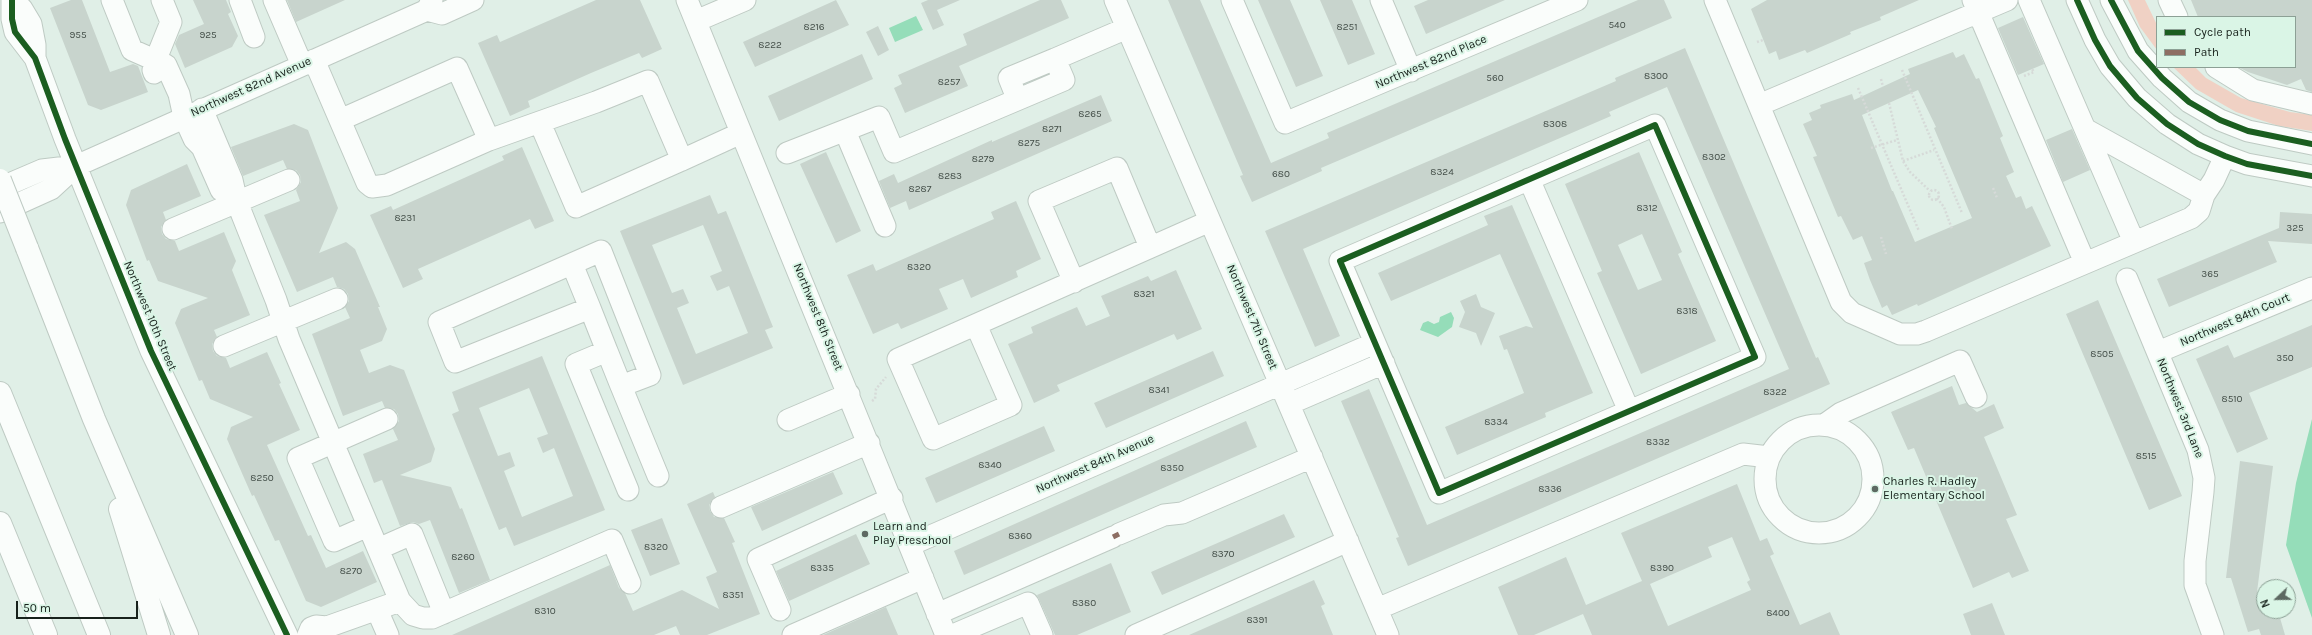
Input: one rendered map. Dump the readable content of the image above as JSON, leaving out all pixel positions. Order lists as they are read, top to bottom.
{
  "streets": {
    "street": [
      "Northwest 82nd Place",
      "Northwest 82nd Avenue",
      "Northwest 10th Street",
      "Northwest 8th Street",
      "Northwest 7th Street",
      "Northwest 84th Court",
      "Northwest 3rd Lane",
      "Northwest 84th Avenue"
    ]
  },
  "crossings": [
    ["Northwest 82nd Avenue", "Northwest 10th Street"],
    ["Northwest 8th Street", "Northwest 84th Avenue"],
    ["Northwest 7th Street", "Northwest 84th Avenue"],
    ["Northwest 84th Court", "Northwest 3rd Lane"]
  ],
  "places": ["Charles R. Hadley Elementary School", "Learn and Play Preschool"],
  "house_numbers": [
    "540",
    "8216",
    "8251",
    "955",
    "925",
    "8222",
    "8300",
    "560",
    "8257",
    "8265",
    "8308",
    "8271",
    "8275",
    "8302",
    "8279",
    "8324",
    "680",
    "8283",
    "8287",
    "8312",
    "8231",
    "325",
    "8320",
    "365",
    "8321",
    "8318",
    "8505",
    "350",
    "8341",
    "8322",
    "8510",
    "8334",
    "8332",
    "8515",
    "8340",
    "8350",
    "8250",
    "8336",
    "8360",
    "8320",
    "8370",
    "8260",
    "8335",
    "8390",
    "8270",
    "8351",
    "8380",
    "8310",
    "8400",
    "8391"
  ],
  "legend": ["Cycle path", "Path"],
  "scale_bar": "50 m",
  "north": "left"
}
